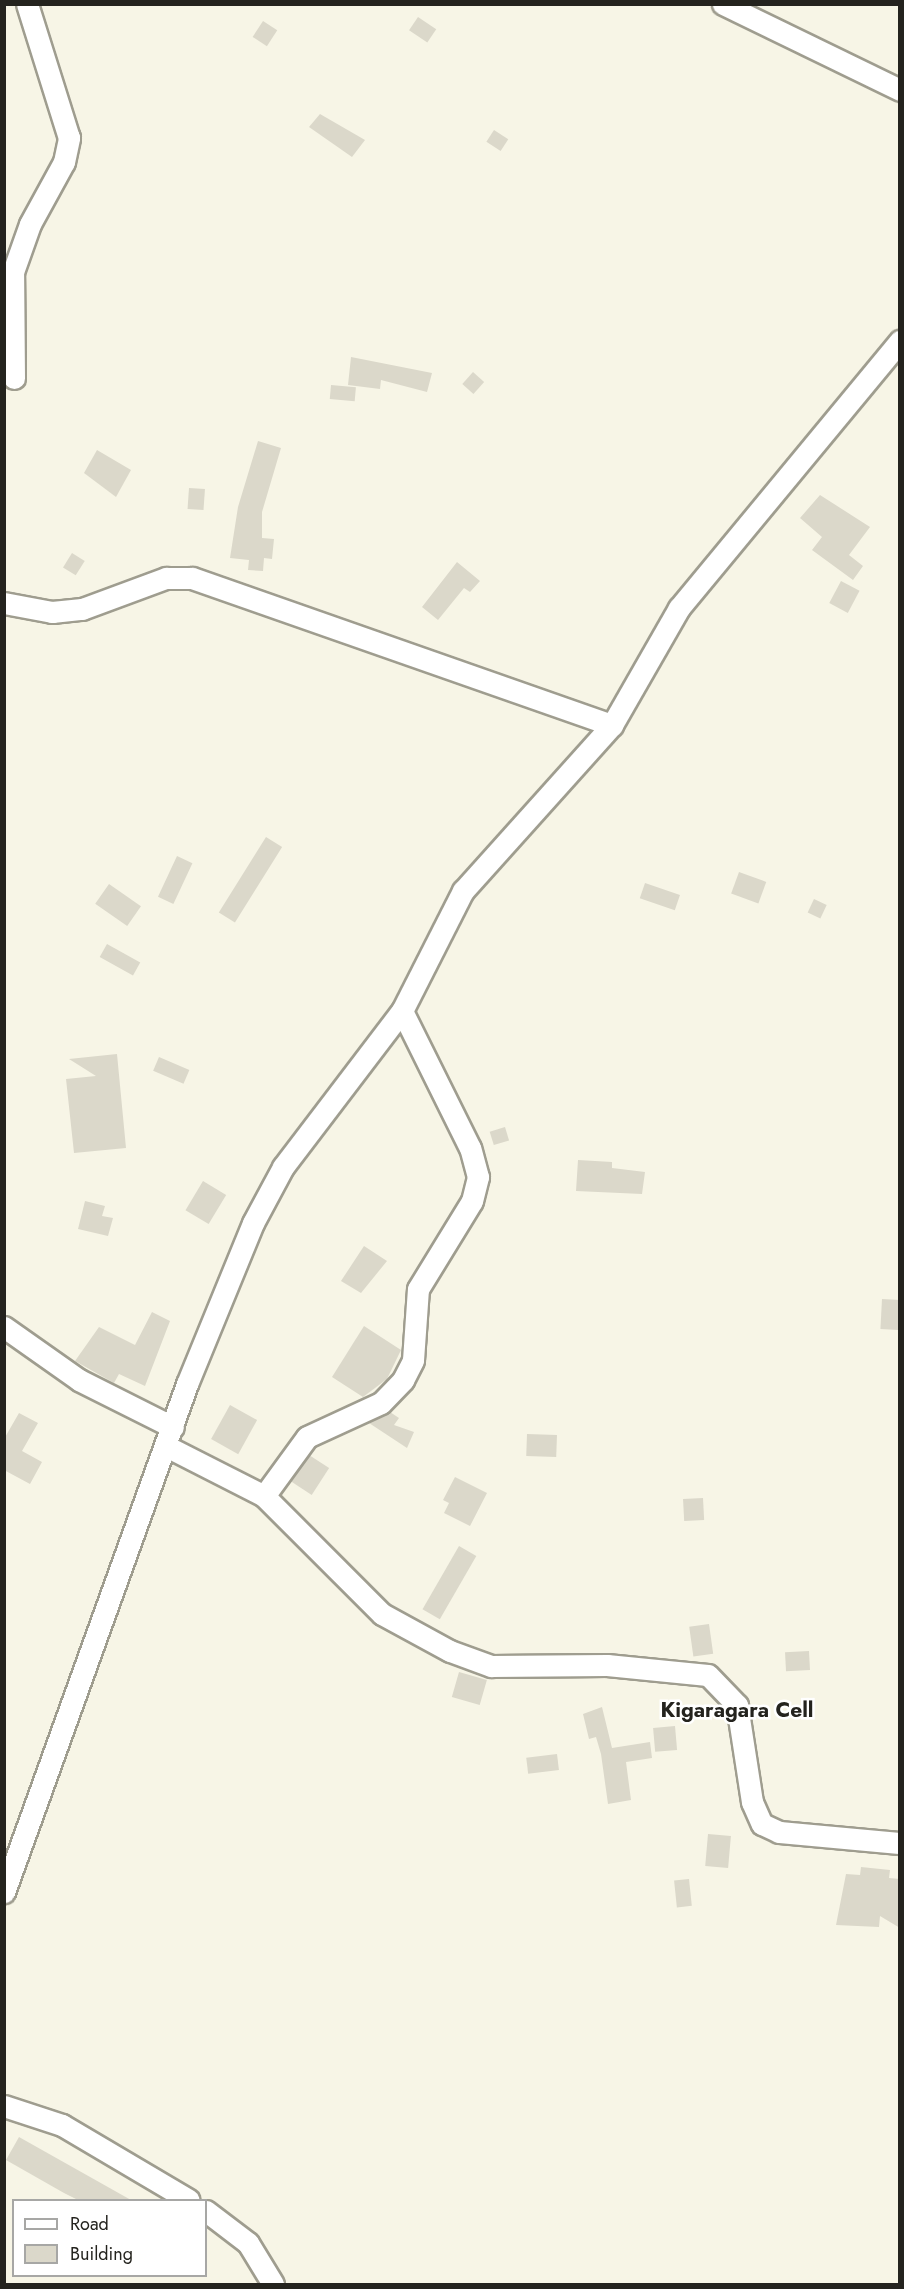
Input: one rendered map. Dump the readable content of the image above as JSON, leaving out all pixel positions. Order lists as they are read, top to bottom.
{
  "districts": ["Kigaragara Cell"],
  "legend": ["Road", "Building"]
}
